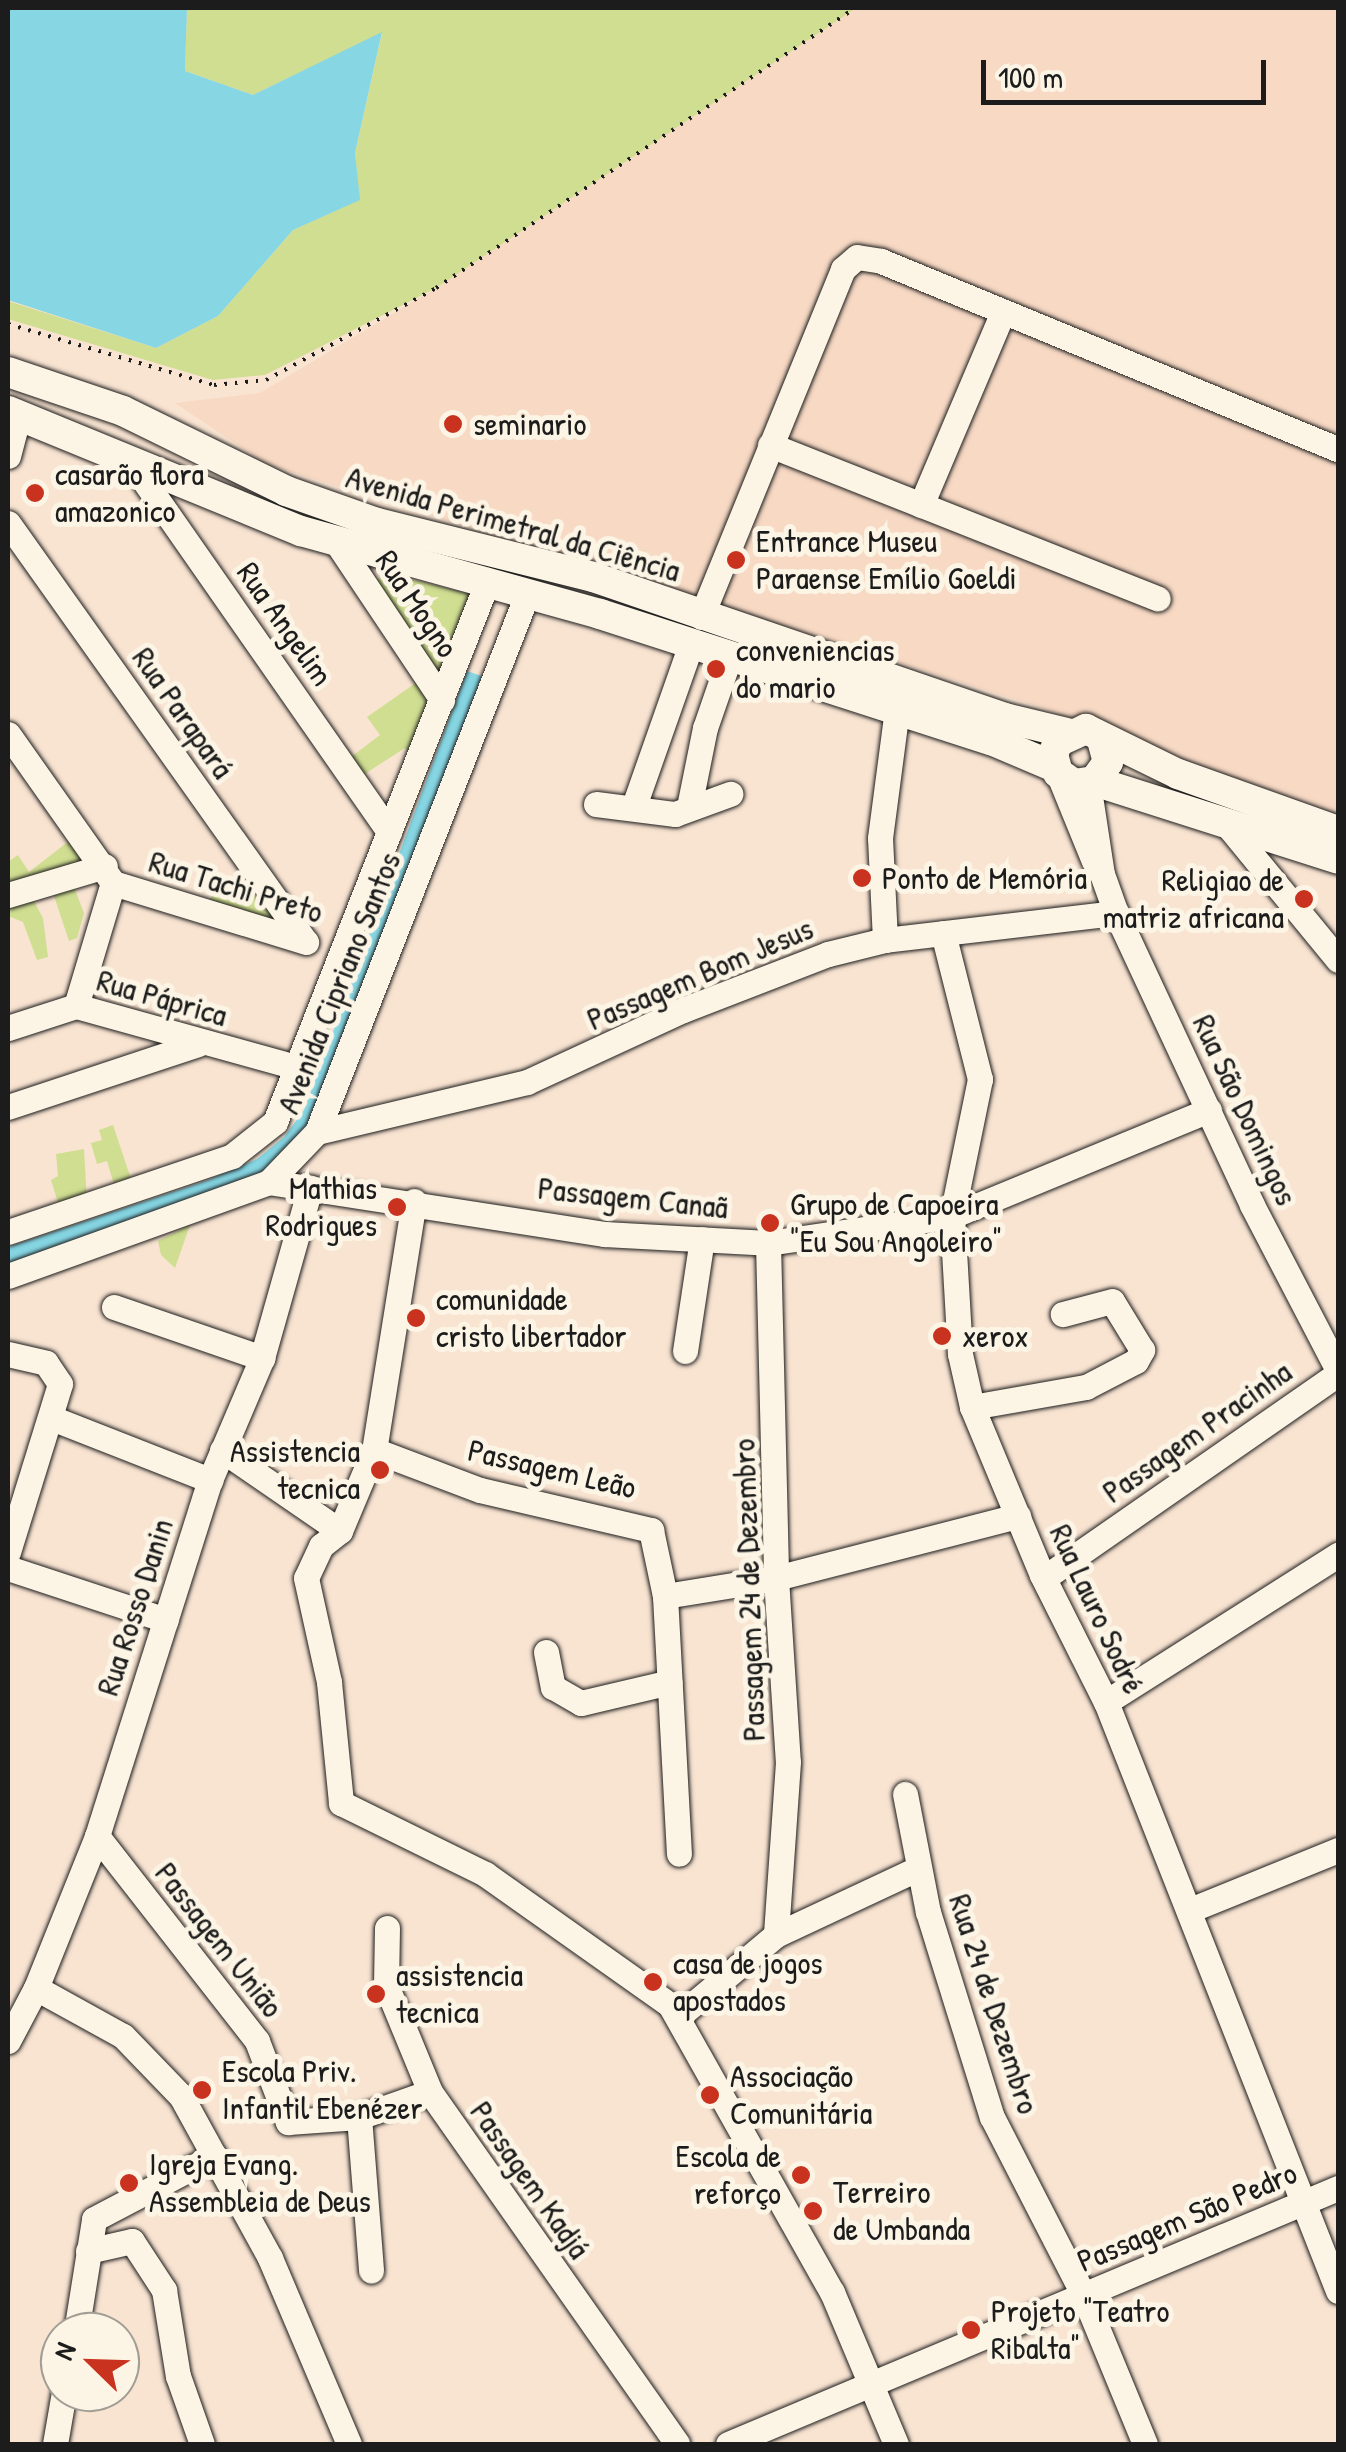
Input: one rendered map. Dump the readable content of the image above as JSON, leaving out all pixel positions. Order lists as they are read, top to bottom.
{
  "streets": {
    "main road": ["Avenida Perimetral da Ciência"],
    "street": [
      "Rua Mogno",
      "Rua Angelim",
      "Rua Parapará",
      "Rua Tachi Preto",
      "Passagem Bom Jesus",
      "Avenida Cipriano Santos",
      "Rua Páprica",
      "Rua São Domingos",
      "Passagem Canaã",
      "Passagem Pracinha",
      "Passagem Leão",
      "Passagem 24 de Dezembro",
      "Rua Rosso Danin",
      "Rua Lauro Sodré",
      "Passagem União",
      "Rua 24 de Dezembro",
      "Passagem Kadjá",
      "Passagem São Pedro"
    ]
  },
  "crossings": [
    ["Avenida Perimetral da Ciência", "Rua Mogno"],
    ["Avenida Perimetral da Ciência", "Rua Angelim"],
    ["Avenida Perimetral da Ciência", "Avenida Cipriano Santos"],
    ["Avenida Perimetral da Ciência", "Rua São Domingos"],
    ["Rua Mogno", "Avenida Cipriano Santos"],
    ["Rua Angelim", "Avenida Cipriano Santos"],
    ["Rua Parapará", "Rua Tachi Preto"],
    ["Rua Tachi Preto", "Avenida Cipriano Santos"],
    ["Passagem Bom Jesus", "Avenida Cipriano Santos"],
    ["Passagem Bom Jesus", "Rua São Domingos"],
    ["Passagem Bom Jesus", "Rua Lauro Sodré"],
    ["Avenida Cipriano Santos", "Rua Páprica"],
    ["Avenida Cipriano Santos", "Passagem Canaã"],
    ["Rua São Domingos", "Passagem Canaã"],
    ["Rua São Domingos", "Passagem Pracinha"],
    ["Passagem Canaã", "Passagem 24 de Dezembro"],
    ["Passagem Canaã", "Rua Rosso Danin"],
    ["Passagem Canaã", "Rua Lauro Sodré"],
    ["Passagem Pracinha", "Rua Lauro Sodré"],
    ["Rua Rosso Danin", "Passagem União"],
    ["Rua Lauro Sodré", "Passagem São Pedro"],
    ["Passagem União", "Passagem Kadjá"],
    ["Rua 24 de Dezembro", "Passagem São Pedro"]
  ],
  "places": [
    "seminario",
    "casarão flora amazonico",
    "Entrance Museu Paraense Emílio Goeldi",
    "conveniencias do mario",
    "Ponto de Memória",
    "Religiao de matriz africana",
    "Mathias Rodrigues",
    "Grupo de Capoeira \"Eu Sou Angoleiro\"",
    "comunidade cristo libertador",
    "xerox",
    "Assistencia tecnica",
    "casa de jogos apostados",
    "assistencia tecnica",
    "Escola Priv. Infantil Ebenézer",
    "Associação Comunitária",
    "Escola de reforço",
    "Igreja Evang. Assembleia de Deus",
    "Terreiro de Umbanda",
    "Projeto \"Teatro Ribalta\""
  ],
  "scale_bar": "100 m",
  "north": "top left"
}
